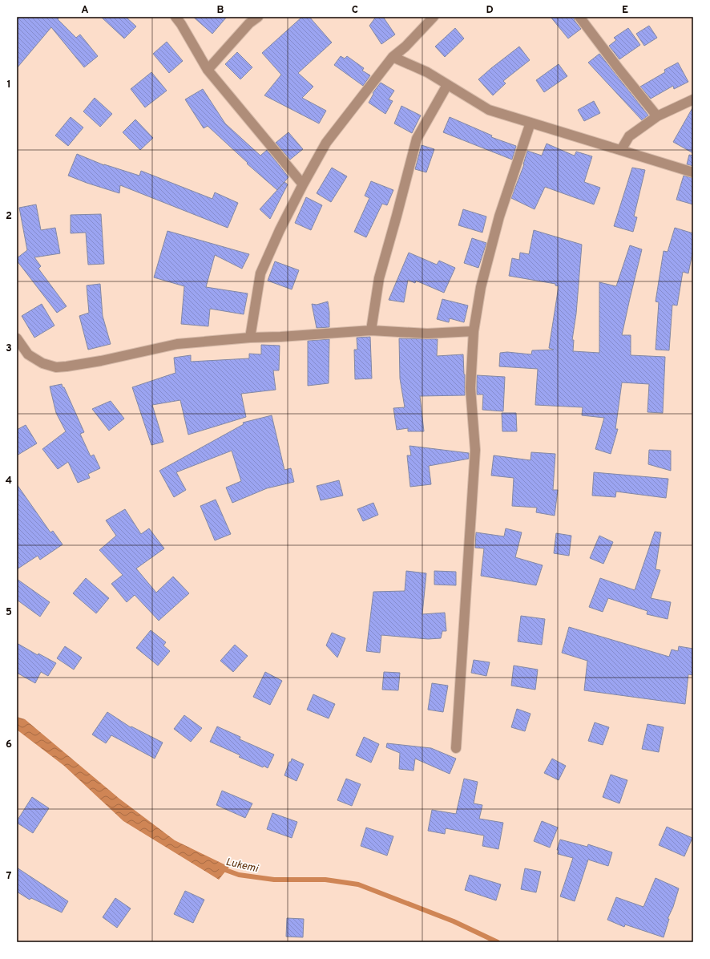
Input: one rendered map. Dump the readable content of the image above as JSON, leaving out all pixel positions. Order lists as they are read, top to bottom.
{
  "water": ["Lukemi"],
  "grid": {
    "columns": [
      "A",
      "B",
      "C",
      "D",
      "E"
    ],
    "rows": [
      "1",
      "2",
      "3",
      "4",
      "5",
      "6",
      "7"
    ]
  }
}
